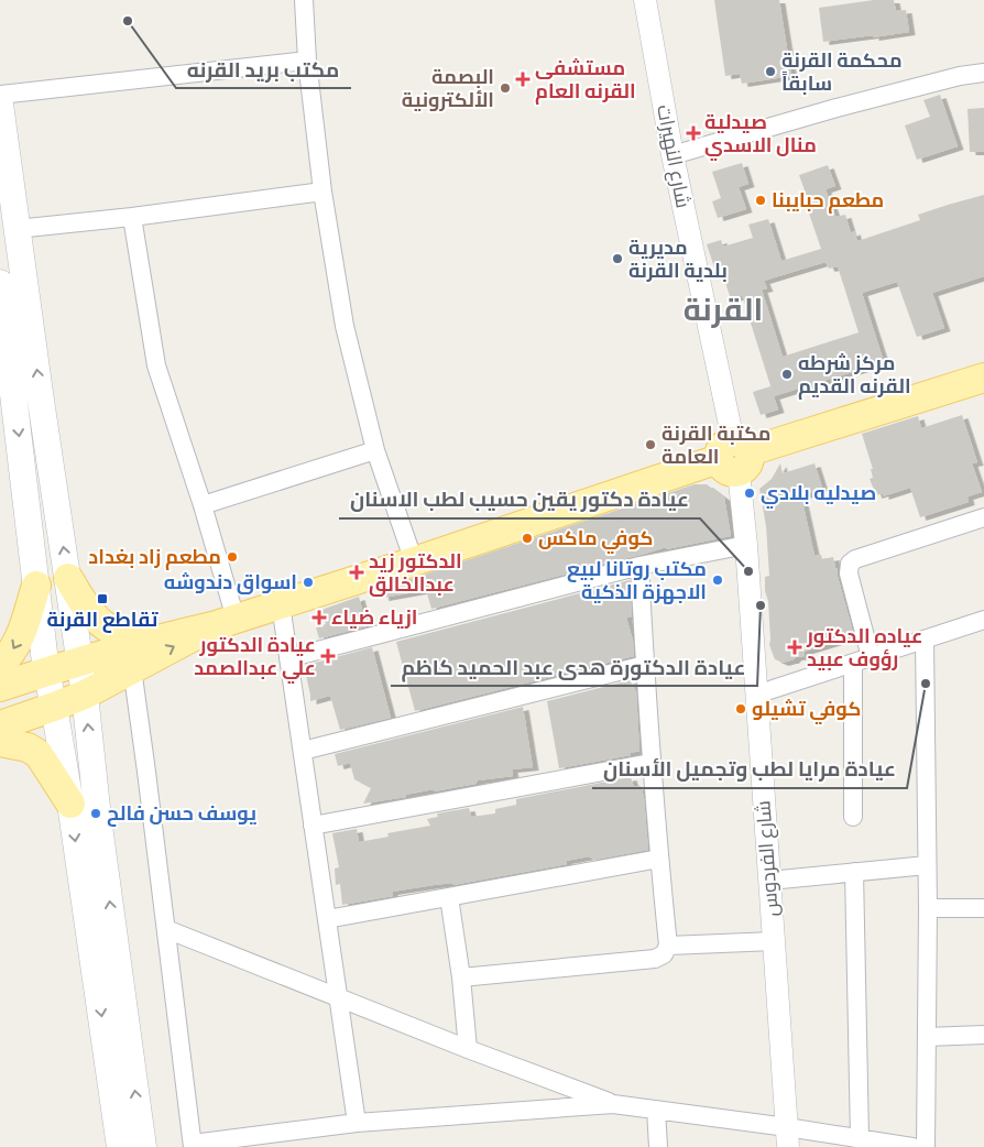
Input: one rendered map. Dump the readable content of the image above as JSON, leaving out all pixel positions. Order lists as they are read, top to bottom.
{
  "streets": {
    "street": ["شارع النهيرات", "شارع الفردوس"]
  },
  "crossings": [
    ["شارع النهيرات", "شارع الفردوس"]
  ],
  "districts": ["القرنة"],
  "places": {
    "other": [
      "مكتب بريد القرنه",
      "محكمة القرنة سابقاً",
      "البصمة الألكترونية",
      "مطعم حبايبنا",
      "مديرية بلدية القرنة",
      "مركز شرطه القرنه القديم",
      "مكتبة القرنة العامة",
      "صيدليه بلادي",
      "كوفي ماكس",
      "مطعم زاد بغداد",
      "عيادة دكتور يقين حسيب لطب الاسنان",
      "مكتب روتانا لبيع الاجهزة الذكية",
      "اسواق دندوشه",
      "عيادة الدكتورة هدى عبد الحميد كاظم",
      "عيادة مرايا لطب وتجميل الأسنان",
      "كوفي تشيلو",
      "يوسف حسن فالح"
    ],
    "health": [
      "مستشفى القرنه العام",
      "صيدلية منال الاسدي",
      "الدكتور زيد عبدالخالق",
      "ازياء ضياء",
      "عياده الدكتور رؤوف عبيد",
      "عيادة الدكتور علي عبدالصمد"
    ],
    "transit": ["تقاطع القرنة"]
  }
}
